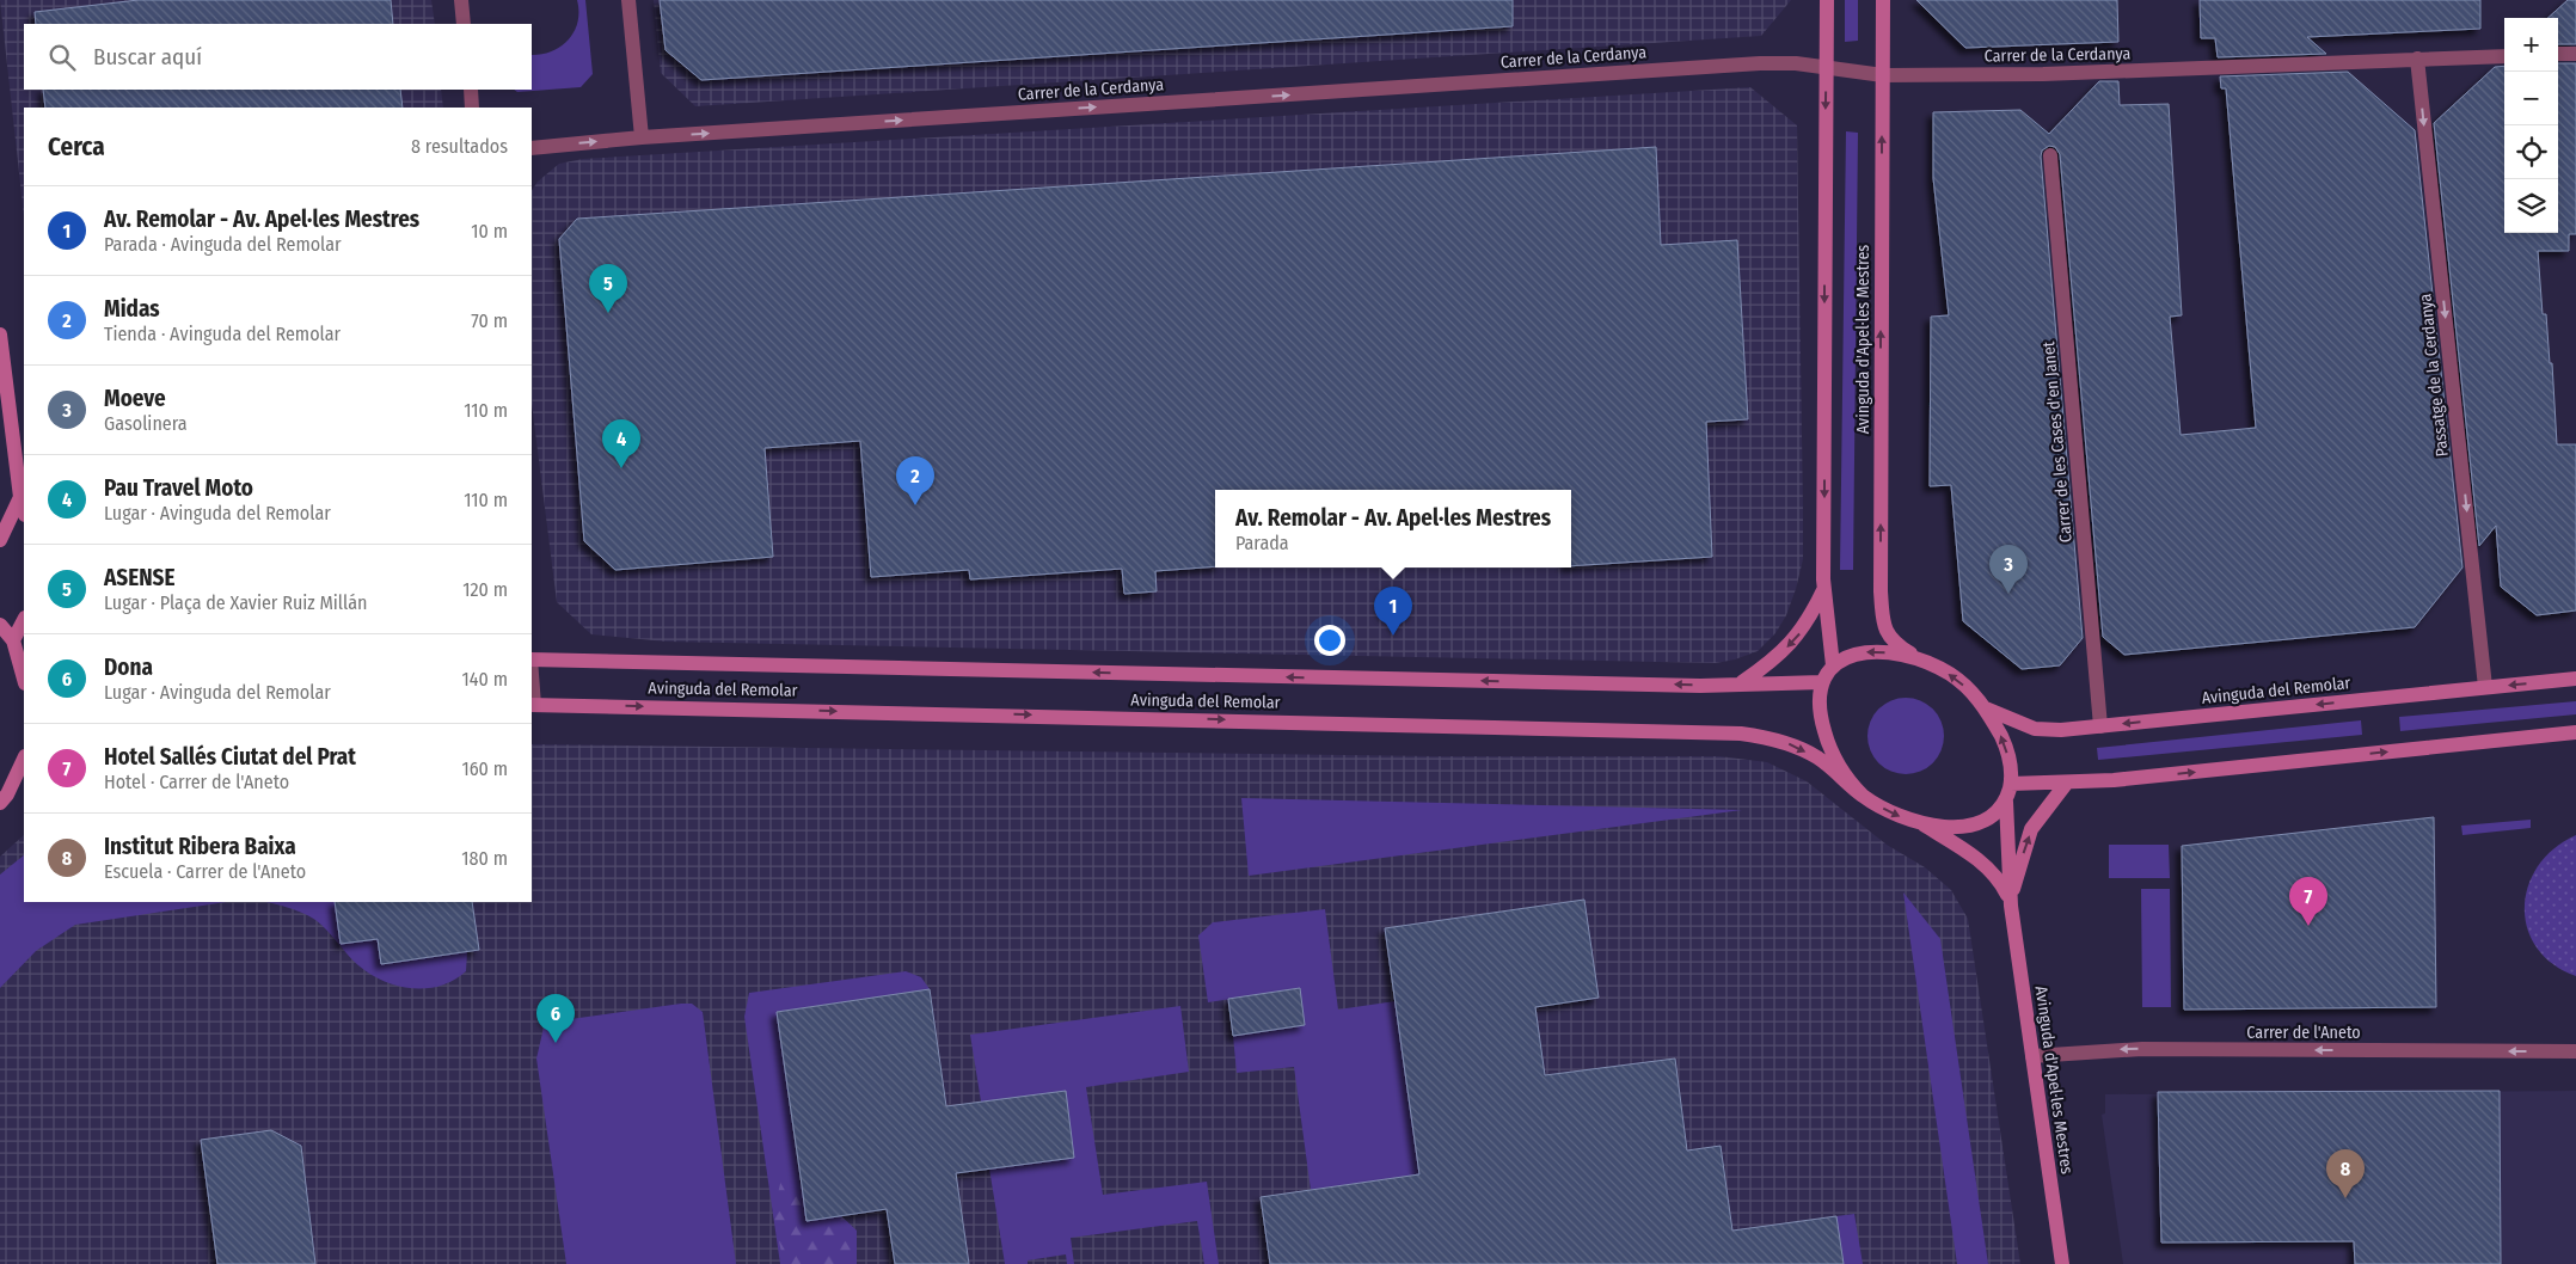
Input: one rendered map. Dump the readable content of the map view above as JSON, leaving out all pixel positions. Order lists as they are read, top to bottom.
{
  "streets": {
    "street": [
      "Carrer de la Cerdanya",
      "Avinguda d'Apel·les Mestres",
      "Passatge de la Cerdanya",
      "Carrer de les Cases d'en Janet",
      "Avinguda del Remolar",
      "Carrer de l'Aneto"
    ]
  },
  "crossings": [
    ["Carrer de la Cerdanya", "Avinguda d'Apel·les Mestres"],
    ["Carrer de la Cerdanya", "Passatge de la Cerdanya"],
    ["Avinguda d'Apel·les Mestres", "Avinguda del Remolar"],
    ["Avinguda d'Apel·les Mestres", "Carrer de l'Aneto"],
    ["Passatge de la Cerdanya", "Avinguda del Remolar"],
    ["Carrer de les Cases d'en Janet", "Avinguda del Remolar"]
  ],
  "one_way": ["Carrer de la Cerdanya", "Passatge de la Cerdanya", "Carrer de l'Aneto"],
  "page": {
    "map_buttons": ["+", "−"],
    "search": "Buscar aquí",
    "heading": ["Cerca", "8 resultados"],
    "list": [
      {
        "mark": "1",
        "name": "Av. Remolar - Av. Apel·les Mestres",
        "note": "Parada · Avinguda del Remolar",
        "value": "10 m"
      },
      {
        "mark": "2",
        "name": "Midas",
        "note": "Tienda · Avinguda del Remolar",
        "value": "70 m"
      },
      {
        "mark": "3",
        "name": "Moeve",
        "note": "Gasolinera",
        "value": "110 m"
      },
      {
        "mark": "4",
        "name": "Pau Travel Moto",
        "note": "Lugar · Avinguda del Remolar",
        "value": "110 m"
      },
      {
        "mark": "5",
        "name": "ASENSE",
        "note": "Lugar · Plaça de Xavier Ruiz Millán",
        "value": "120 m"
      },
      {
        "mark": "6",
        "name": "Dona",
        "note": "Lugar · Avinguda del Remolar",
        "value": "140 m"
      },
      {
        "mark": "7",
        "name": "Hotel Sallés Ciutat del Prat",
        "note": "Hotel · Carrer de l'Aneto",
        "value": "160 m"
      },
      {
        "mark": "8",
        "name": "Institut Ribera Baixa",
        "note": "Escuela · Carrer de l'Aneto",
        "value": "180 m"
      }
    ],
    "pins": [
      "5",
      "4",
      "2",
      "3",
      "1",
      "7",
      "6",
      "8"
    ],
    "popup": ["Av. Remolar - Av. Apel·les Mestres", "Parada"]
  }
}
